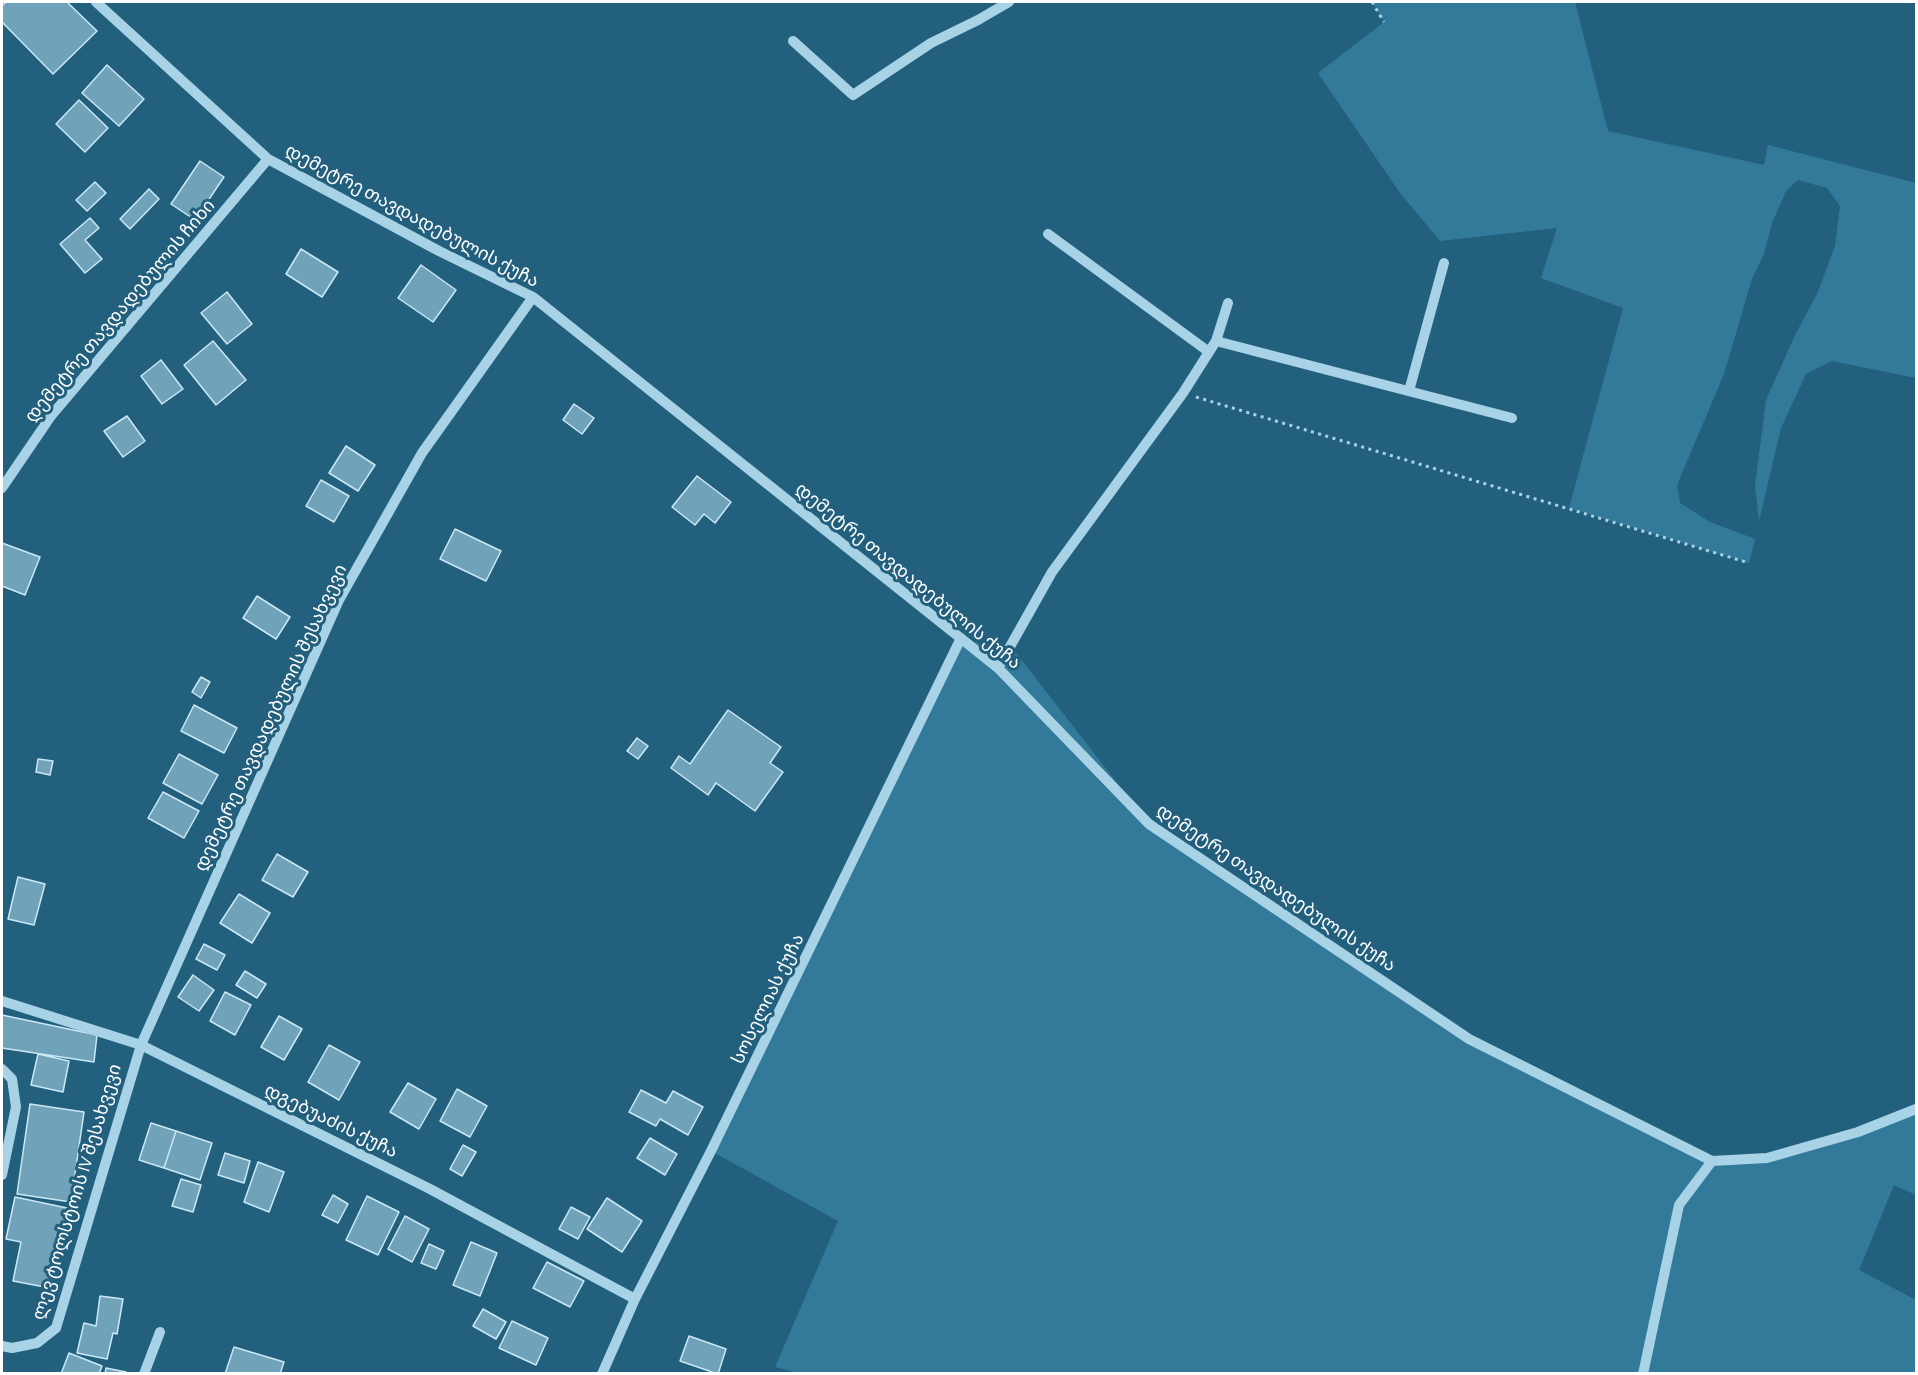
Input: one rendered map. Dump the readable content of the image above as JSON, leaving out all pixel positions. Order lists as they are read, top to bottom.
{
  "streets": {
    "street": [
      "დემეტრე თავდადებულის ქუჩა",
      "დემეტრე თავდადებულის ჩიხი",
      "დემეტრე თავდადებულის შესახვევი",
      "სოსელიას ქუჩა",
      "დგებუაძის ქუჩა",
      "ლევ ტოლსტოის IV შესახვევი"
    ]
  },
  "crossings": [
    ["დემეტრე თავდადებულის ქუჩა", "დემეტრე თავდადებულის ჩიხი"],
    ["დემეტრე თავდადებულის ქუჩა", "დემეტრე თავდადებულის შესახვევი"],
    ["დემეტრე თავდადებულის ქუჩა", "სოსელიას ქუჩა"],
    ["დემეტრე თავდადებულის შესახვევი", "დგებუაძის ქუჩა"],
    ["დემეტრე თავდადებულის შესახვევი", "ლევ ტოლსტოის IV შესახვევი"],
    ["სოსელიას ქუჩა", "დგებუაძის ქუჩა"],
    ["დგებუაძის ქუჩა", "ლევ ტოლსტოის IV შესახვევი"]
  ]
}
